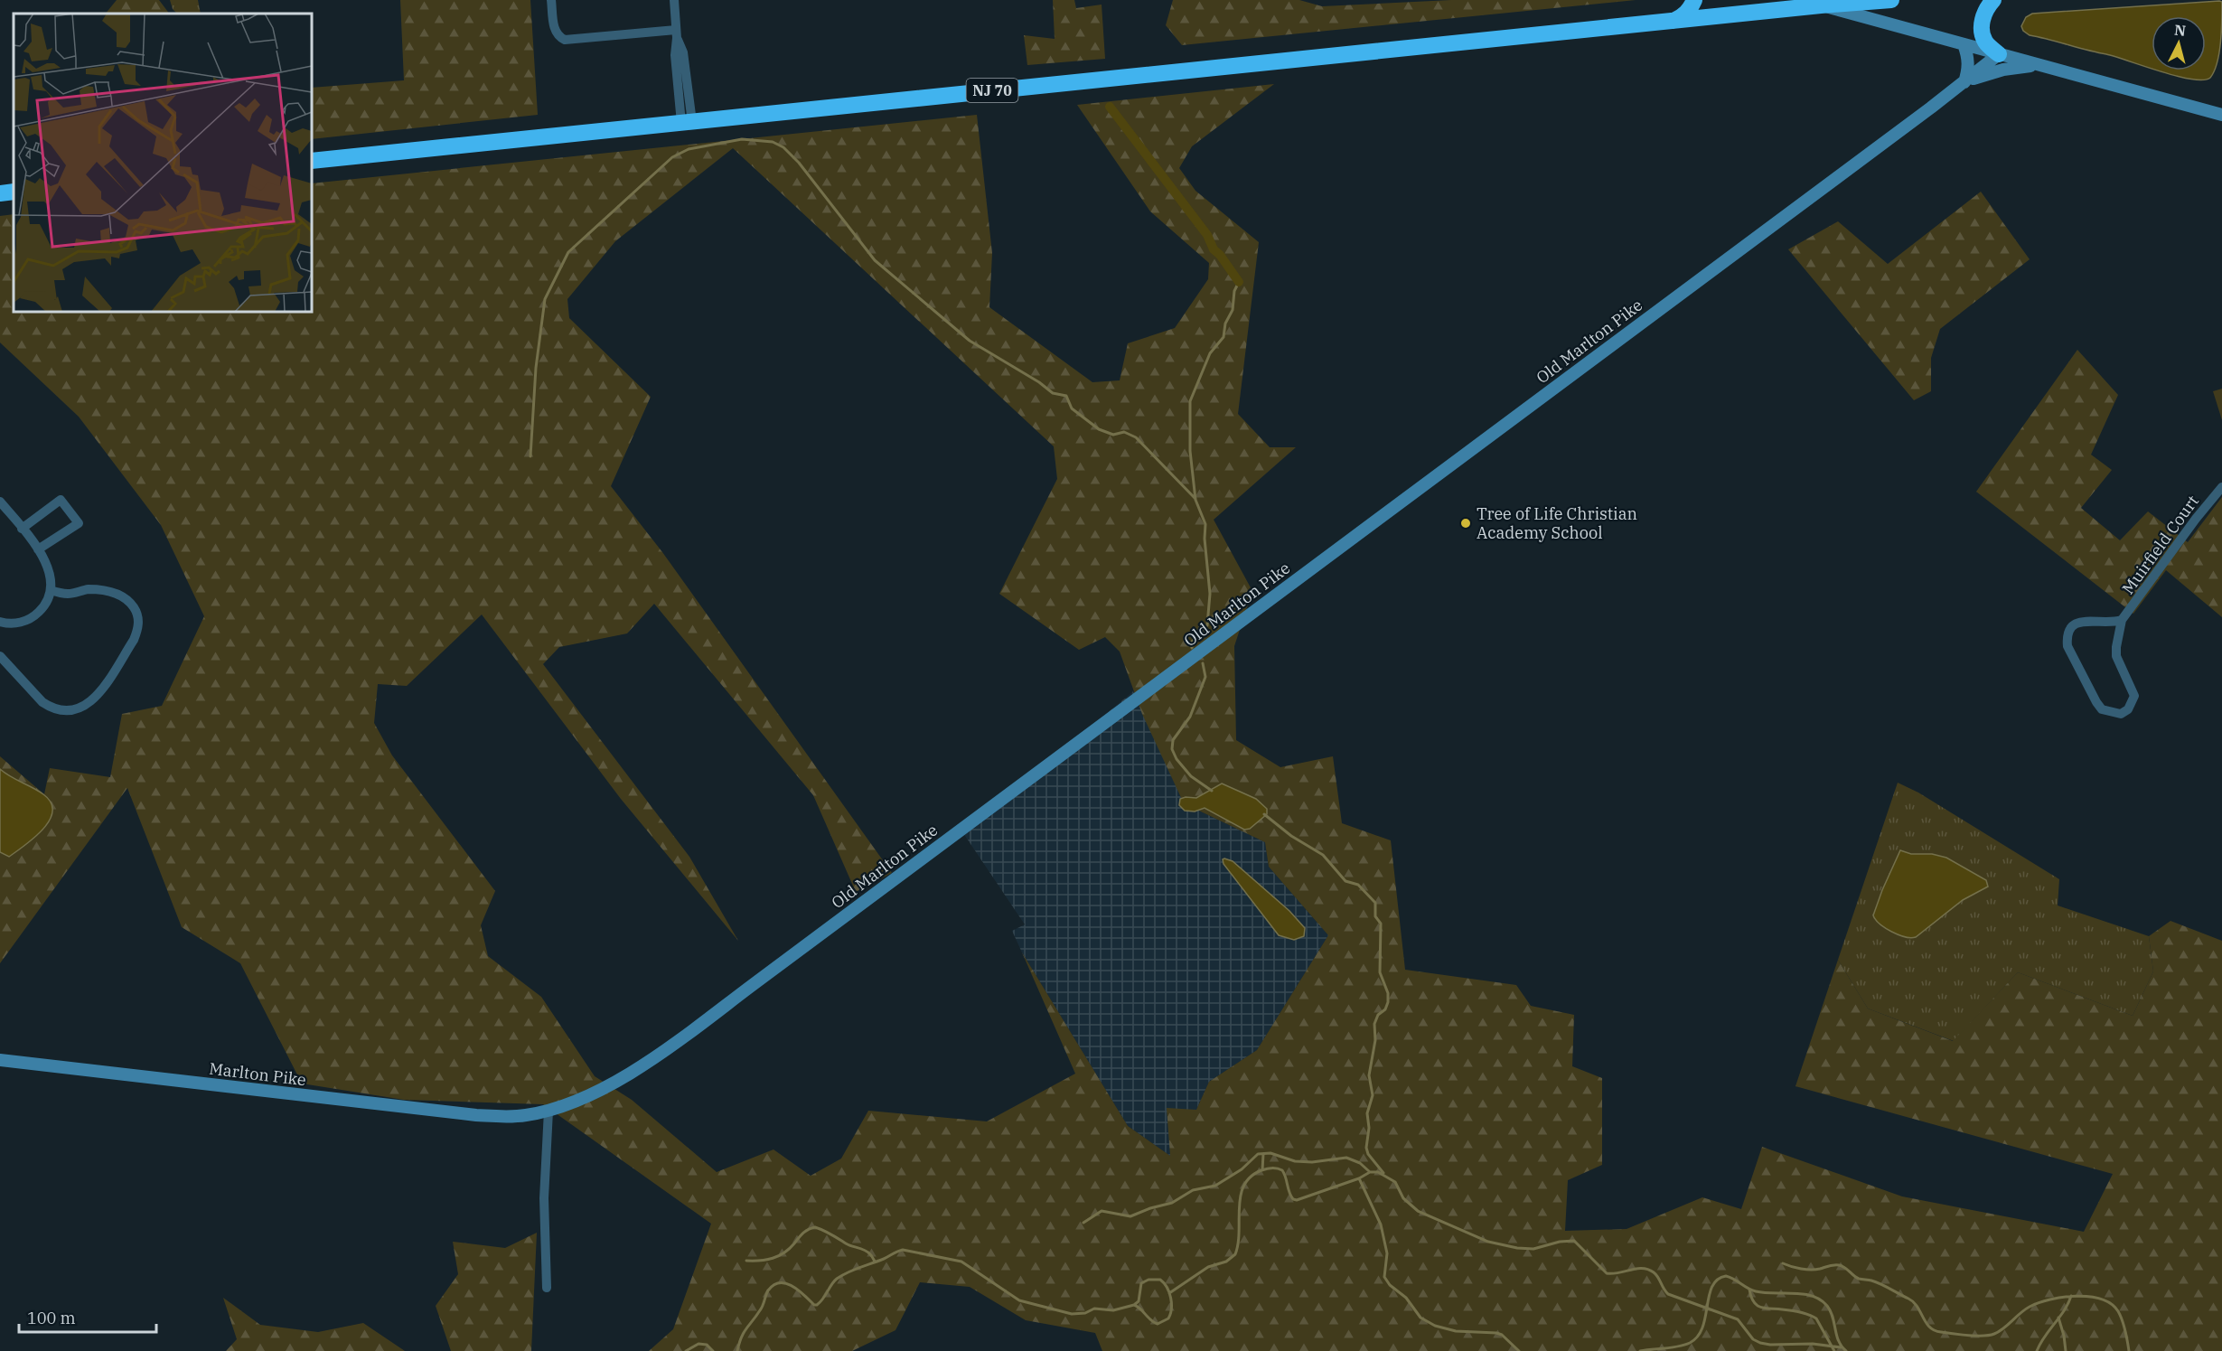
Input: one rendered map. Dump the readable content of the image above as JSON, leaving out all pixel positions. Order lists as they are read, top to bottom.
{
  "streets": {
    "highway": ["NJ 70"],
    "street": ["Old Marlton Pike", "Muirfield Court", "Marlton Pike"]
  },
  "crossings": [
    ["Old Marlton Pike", "Marlton Pike"]
  ],
  "places": ["Tree of Life Christian Academy School"],
  "scale_bar": "100 m",
  "north": "top"
}
